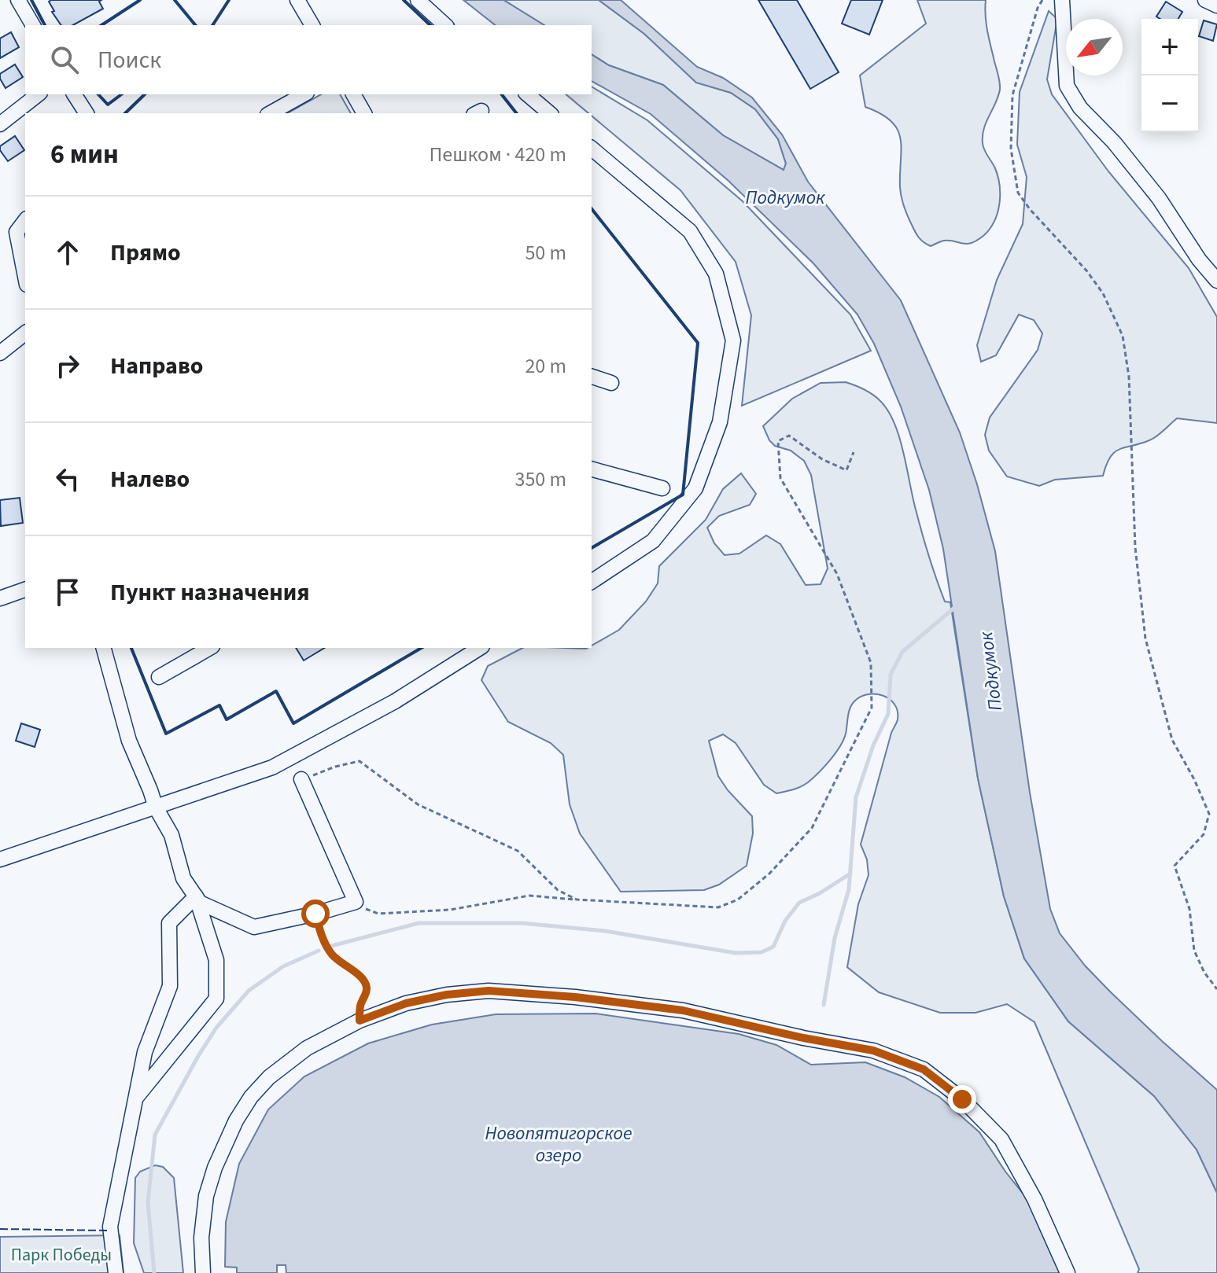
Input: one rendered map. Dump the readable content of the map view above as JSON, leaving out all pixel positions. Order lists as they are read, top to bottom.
{
  "water": ["Подкумок", "Новопятигорское озеро"],
  "parks": ["Парк Победы"],
  "north": "bottom left",
  "page": {
    "map_buttons": ["+", "−"],
    "search": "Поиск",
    "heading": ["6 мин", "Пешком · 420 m"],
    "list": [
      ["Прямо", "50 m"],
      ["Направо", "20 m"],
      ["Налево", "350 m"],
      "Пункт назначения"
    ]
  }
}
